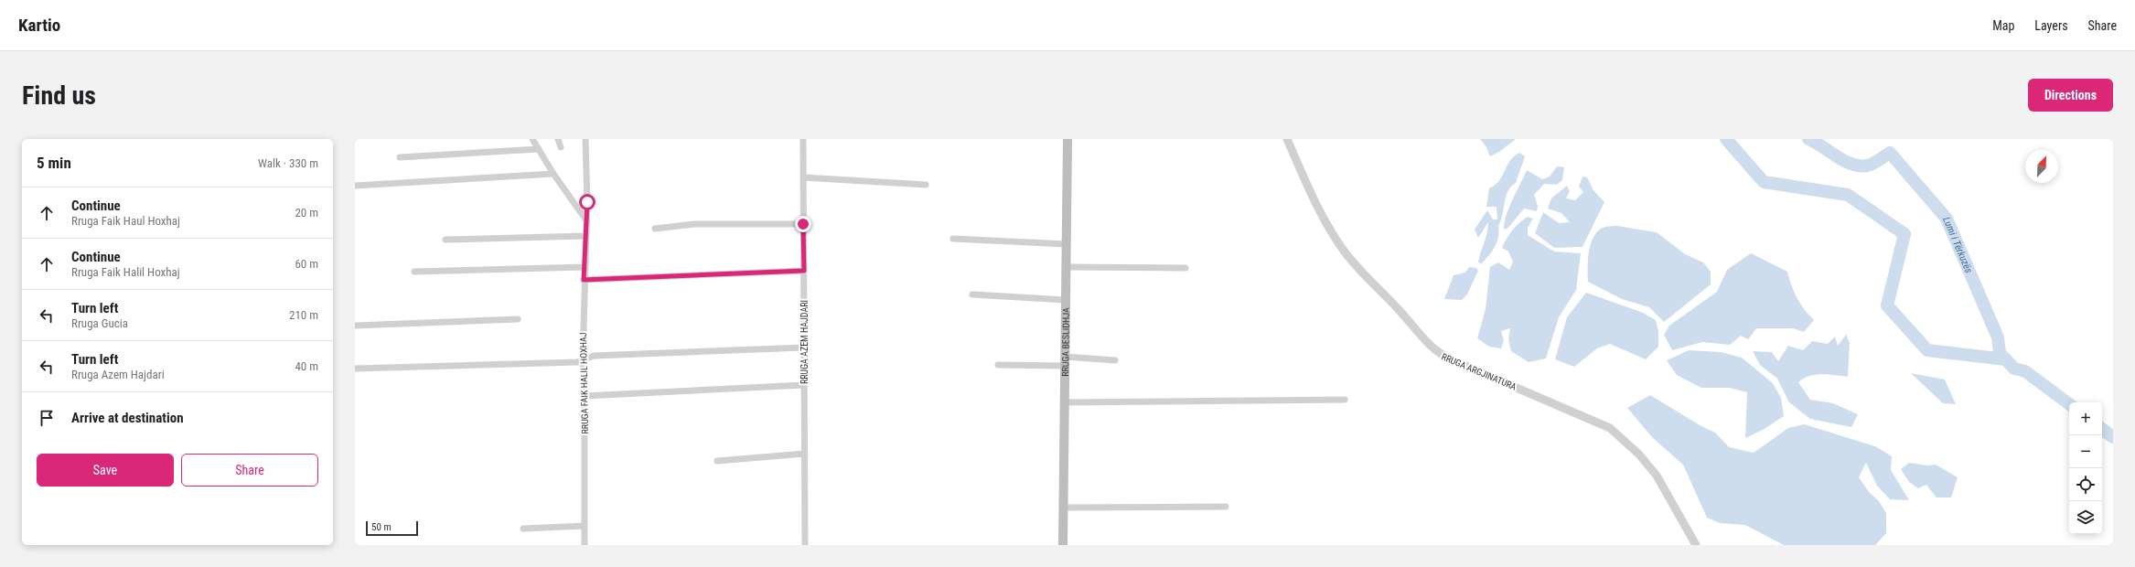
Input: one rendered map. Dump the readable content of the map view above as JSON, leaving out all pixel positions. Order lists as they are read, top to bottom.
{
  "streets": {
    "main road": ["RRUGA BESLIDHJA"],
    "street": ["RRUGA AZEM HAJDARI", "RRUGA ARGJINATURA", "RRUGA FAIK HALIL HOXHAJ"]
  },
  "water": ["Lumi i Tërkuzës"],
  "scale_bar": "50 m",
  "north": "top right",
  "page": {
    "header": "Kartio",
    "nav": ["Map", "Layers", "Share"],
    "buttons": [
      "Directions",
      ["Save", "Share"]
    ],
    "title": "Find us",
    "heading": ["5 min", "Walk · 330 m"],
    "list": [
      ["Continue", "Rruga Faik Haul Hoxhaj", "20 m"],
      ["Continue", "Rruga Faik Halil Hoxhaj", "60 m"],
      ["Turn left", "Rruga Gucia", "210 m"],
      ["Turn left", "Rruga Azem Hajdari", "40 m"],
      "Arrive at destination"
    ],
    "map_buttons": ["+", "−"],
    "scale": "50 m"
  }
}
